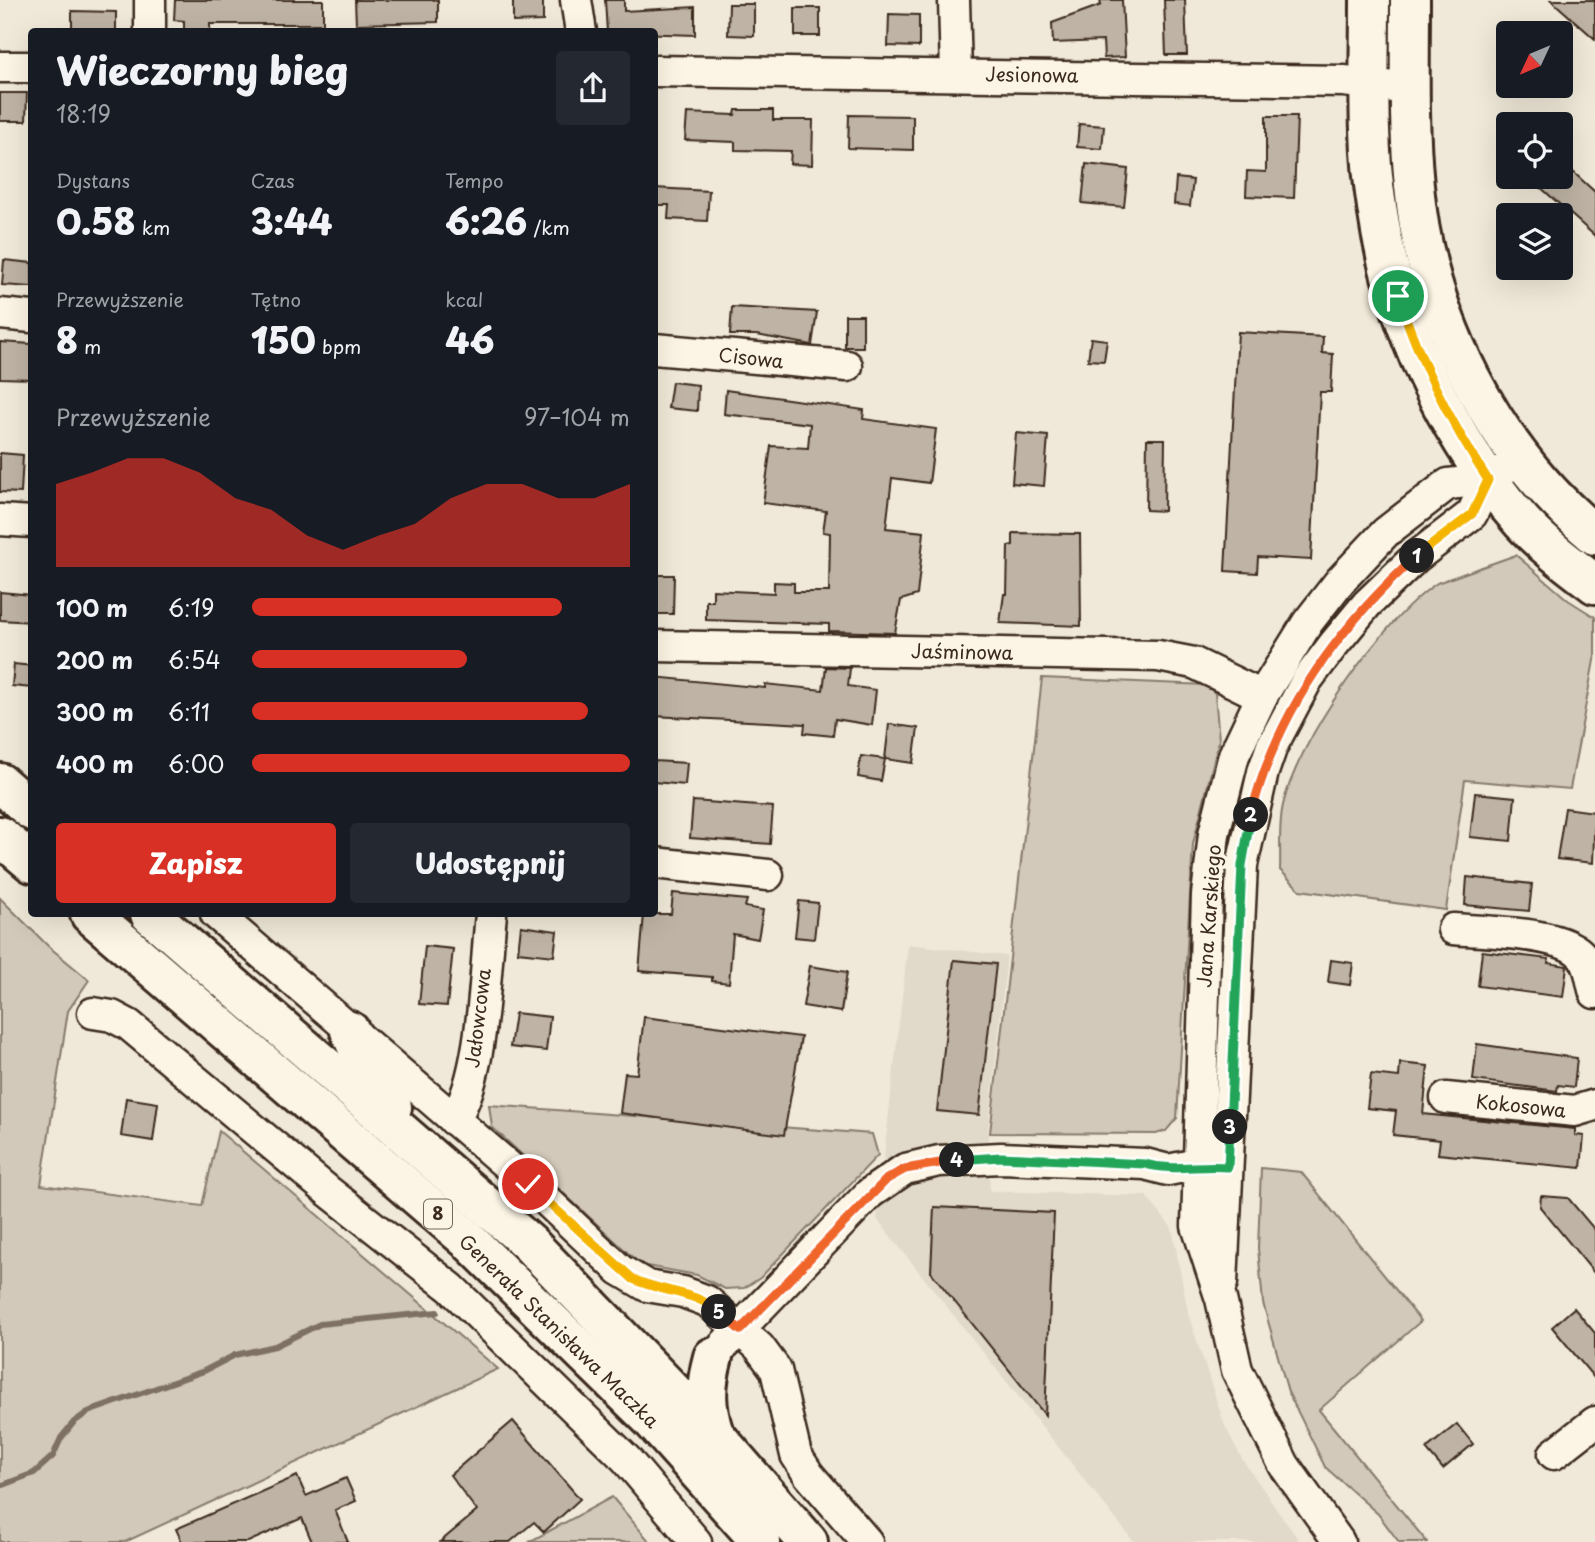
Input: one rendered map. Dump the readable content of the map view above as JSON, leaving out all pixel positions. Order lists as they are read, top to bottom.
{
  "streets": {
    "main road": ["8", "Generała Stanisława Maczka"],
    "street": [
      "Jesionowa",
      "Cisowa",
      "Jaśminowa",
      "Jana Karskiego",
      "Jałowcowa",
      "Kokosowa"
    ]
  },
  "crossings": [
    ["Jaśminowa", "Jana Karskiego"]
  ],
  "north": "bottom left",
  "page": {
    "heading": ["Wieczorny bieg", "18:19"],
    "stats": [
      ["Dystans", "0.58 km"],
      ["Czas", "3:44"],
      ["Tempo", "6:26 /km"],
      ["Przewyższenie", "8 m"],
      ["Tętno", "150 bpm"],
      ["kcal", "46"]
    ],
    "chart": ["Przewyższenie", "97–104 m"],
    "pins": [
      "1",
      "2",
      "3",
      "4",
      "5"
    ],
    "list": [
      {
        "name": "100 m",
        "note": "6:19"
      },
      {
        "name": "200 m",
        "note": "6:54"
      },
      {
        "name": "300 m",
        "note": "6:11"
      },
      {
        "name": "400 m",
        "note": "6:00"
      }
    ],
    "buttons": ["Zapisz", "Udostępnij"]
  }
}
